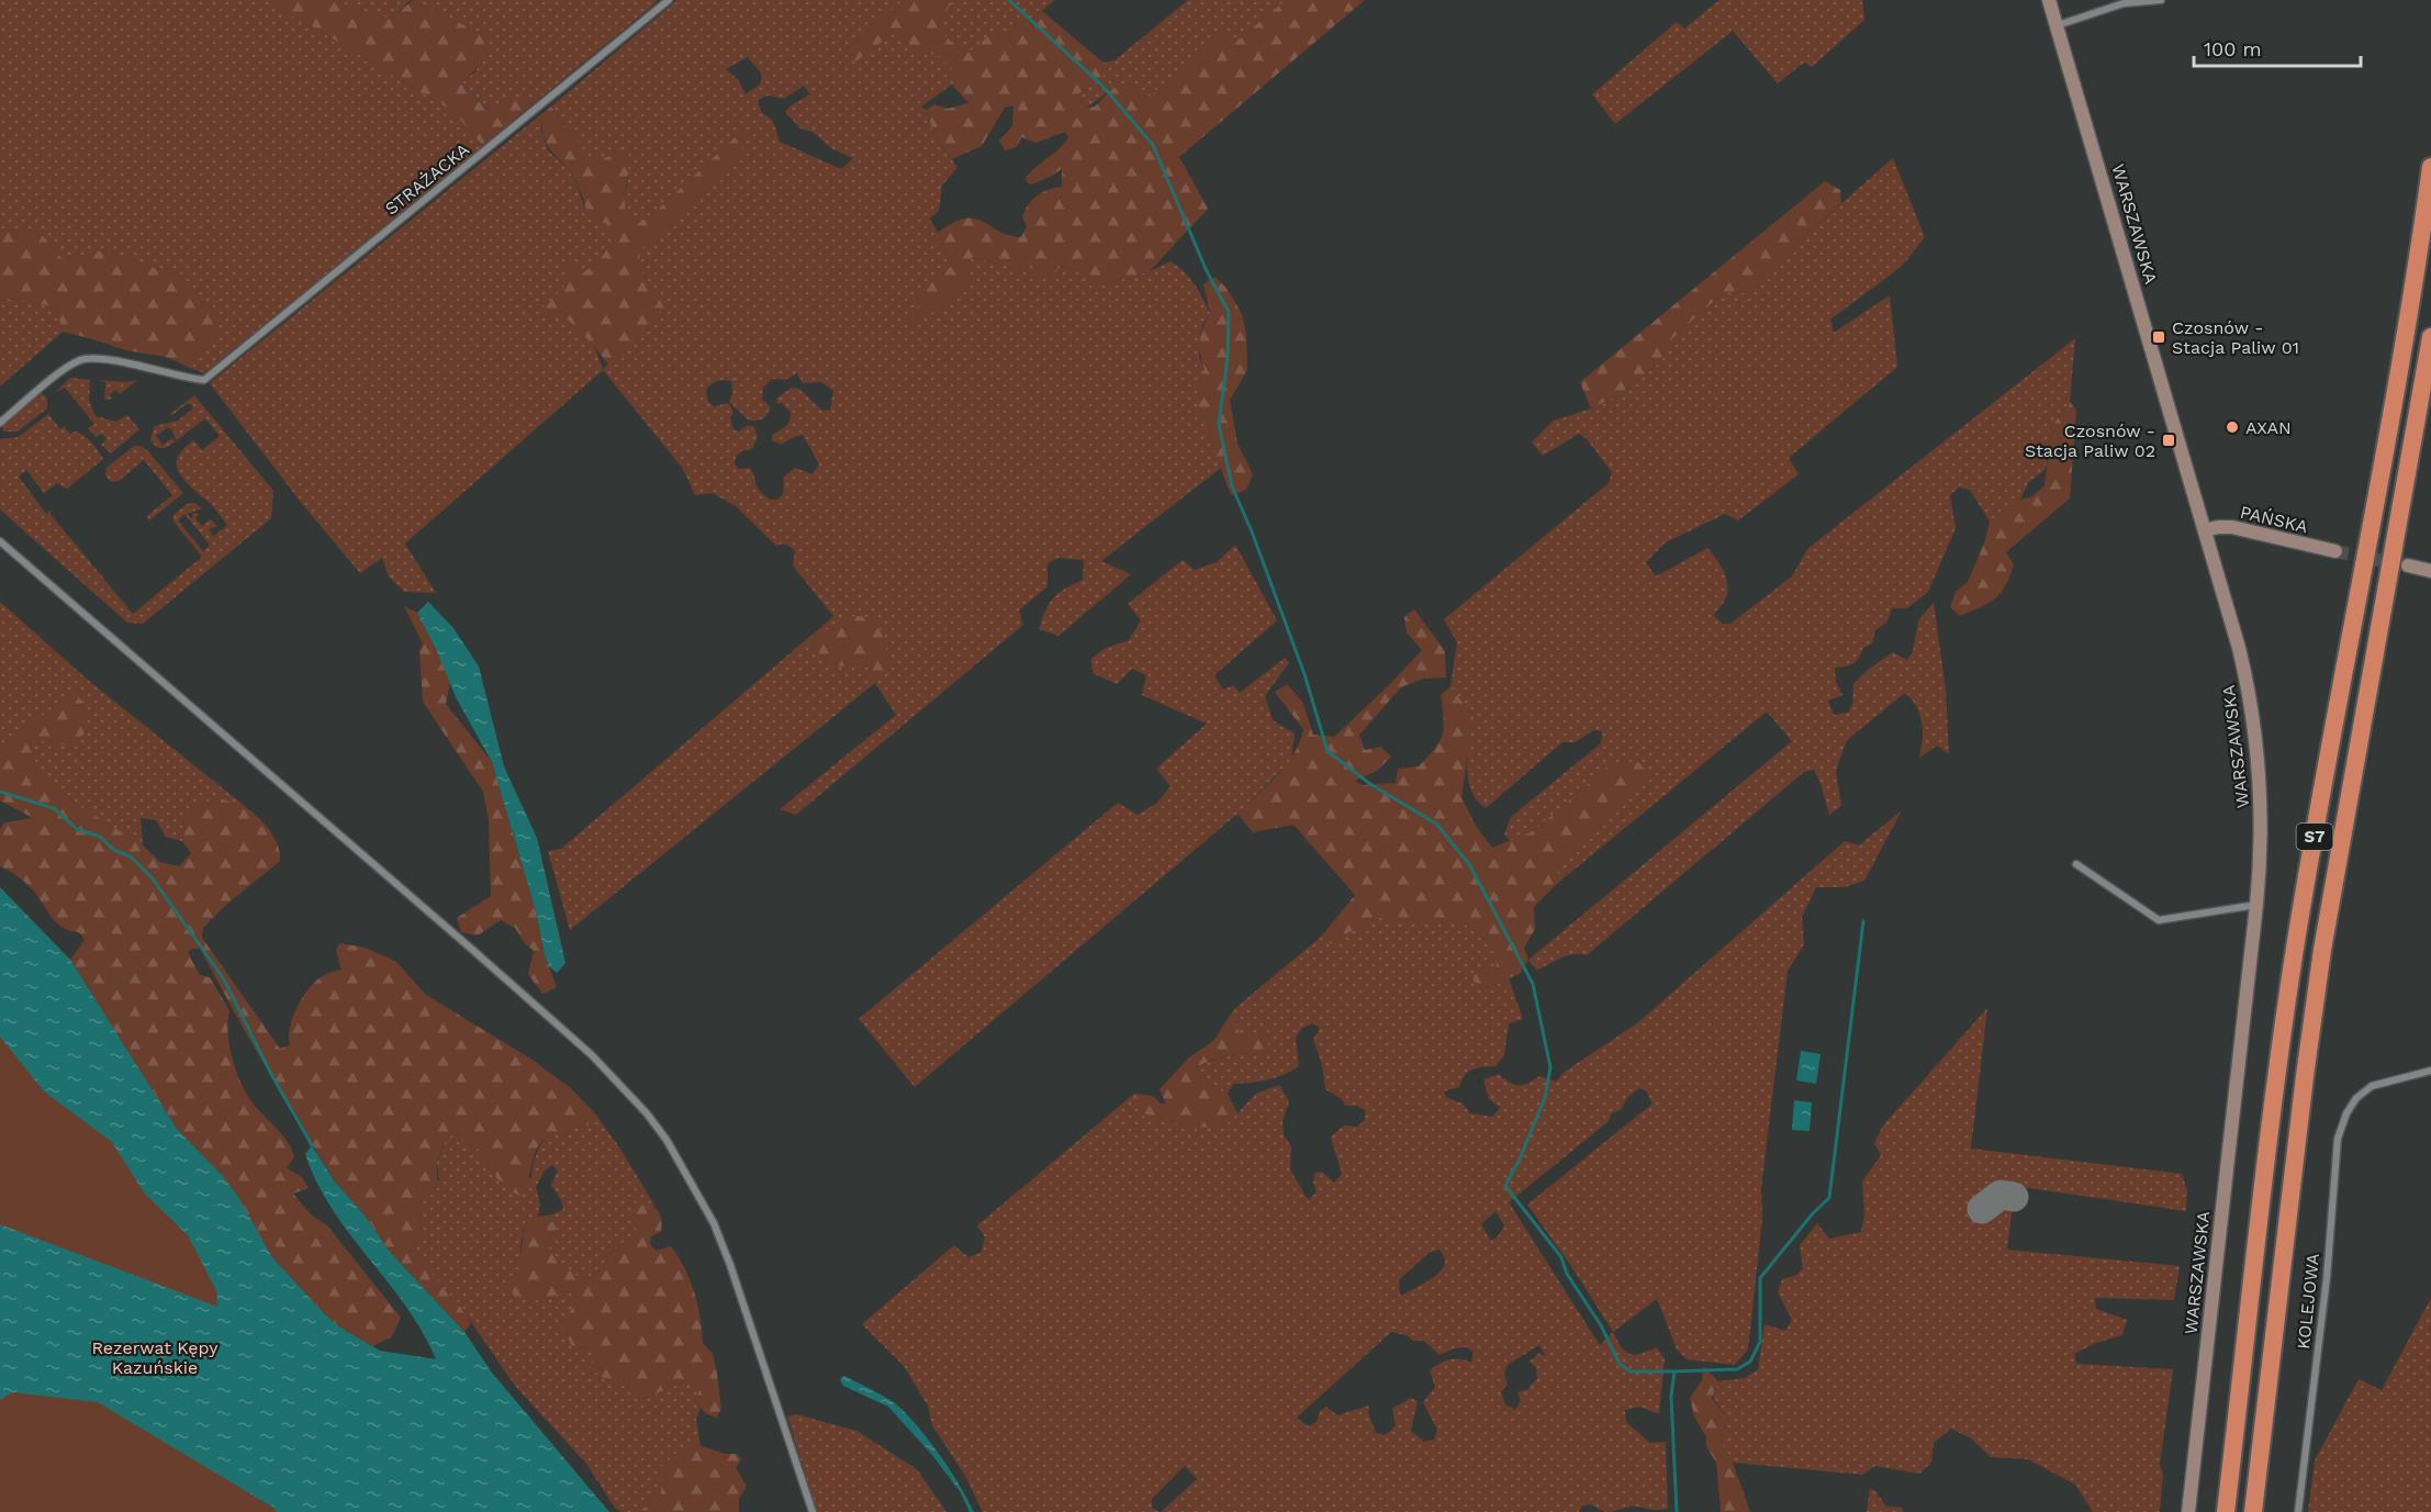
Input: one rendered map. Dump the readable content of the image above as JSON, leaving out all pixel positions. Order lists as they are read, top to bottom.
{
  "streets": {
    "highway": ["S7"],
    "street": [
      "STRAŻACKA",
      "WARSZAWSKA",
      "PAŃSKA",
      "KOLEJOWA"
    ]
  },
  "crossings": [
    ["WARSZAWSKA", "PAŃSKA"]
  ],
  "parks": ["Rezerwat Kępy Kazuńskie"],
  "places": {
    "transit": ["Czosnów - Stacja Paliw 01", "Czosnów - Stacja Paliw 02"],
    "other": ["AXAN"]
  },
  "scale_bar": "100 m"
}
